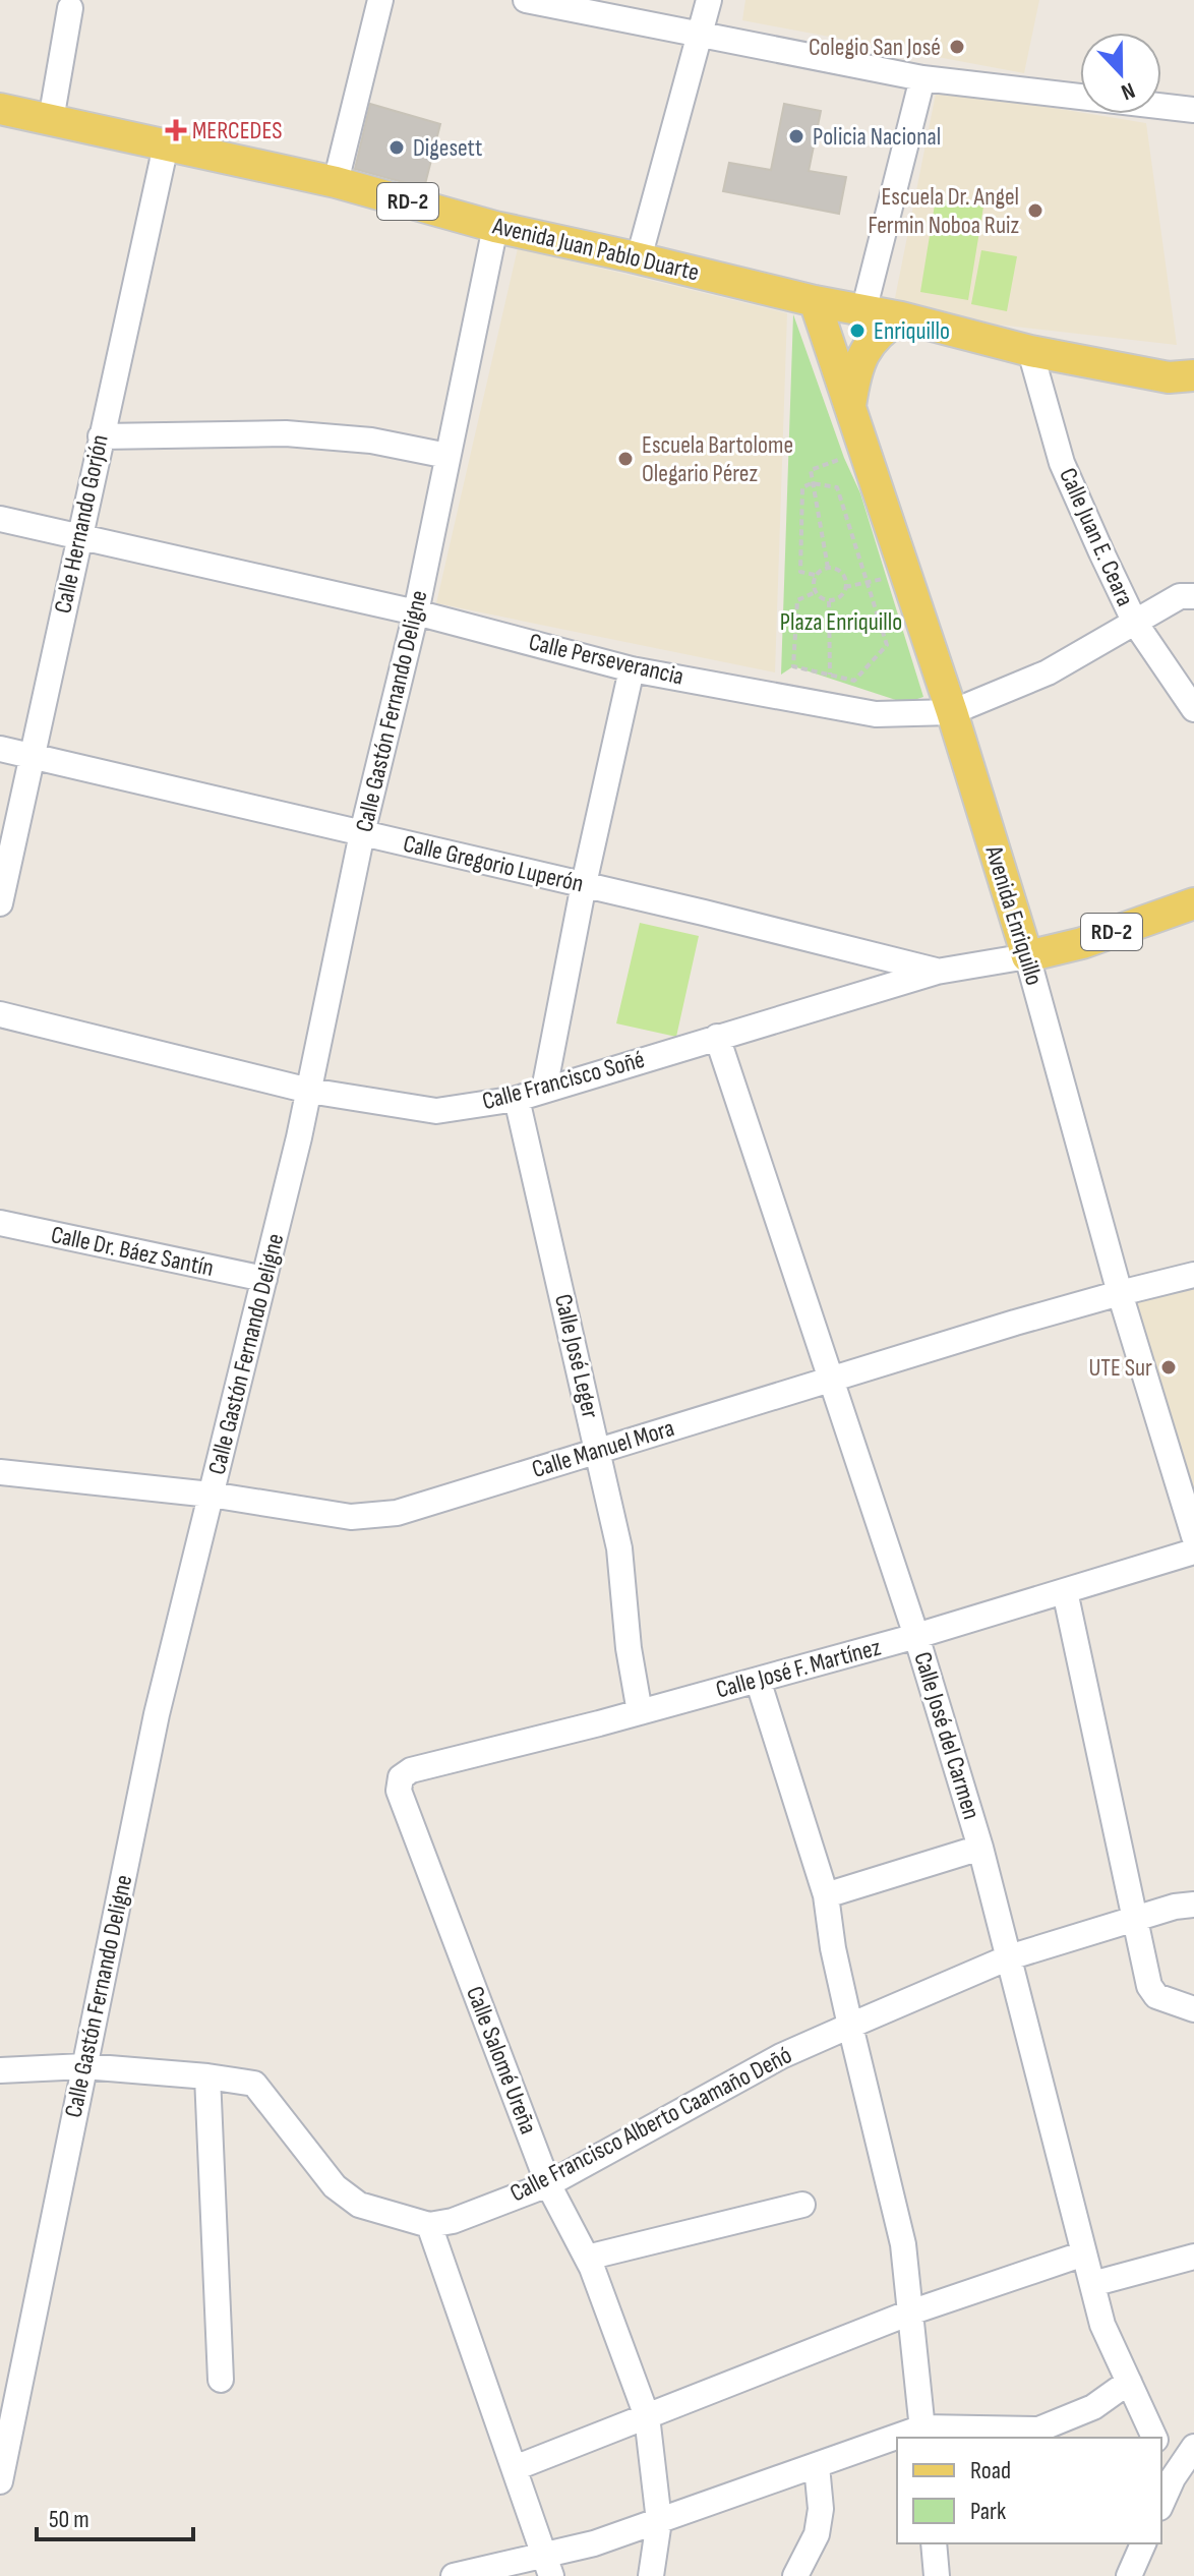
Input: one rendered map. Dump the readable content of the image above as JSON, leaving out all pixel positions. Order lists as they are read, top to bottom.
{
  "streets": {
    "main road": ["RD-2", "Avenida Juan Pablo Duarte", "Avenida Enriquillo"],
    "street": [
      "Calle Hernando Gorjón",
      "Calle Juan E. Ceara",
      "Calle Perseverancia",
      "Calle Gastón Fernando Deligne",
      "Calle Gregorio Luperón",
      "Calle Francisco Soñé",
      "Calle Dr. Báez Santín",
      "Calle José Leger",
      "Calle Manuel Mora",
      "Calle José F. Martínez",
      "Calle José del Carmen",
      "Calle Salomé Ureña",
      "Calle Francisco Alberto Caamaño Deñó"
    ]
  },
  "crossings": [
    ["RD-2", "Avenida Enriquillo"],
    ["RD-2", "Calle Francisco Soñé"],
    ["Avenida Juan Pablo Duarte", "Calle Hernando Gorjón"],
    ["Avenida Juan Pablo Duarte", "Calle Juan E. Ceara"],
    ["Avenida Juan Pablo Duarte", "Calle Gastón Fernando Deligne"],
    ["Avenida Juan Pablo Duarte", "Avenida Enriquillo"],
    ["Calle Hernando Gorjón", "Calle Perseverancia"],
    ["Calle Hernando Gorjón", "Calle Gregorio Luperón"],
    ["Calle Juan E. Ceara", "Calle Perseverancia"],
    ["Calle Perseverancia", "Calle Gastón Fernando Deligne"],
    ["Calle Perseverancia", "Avenida Enriquillo"],
    ["Calle Gastón Fernando Deligne", "Calle Gregorio Luperón"],
    ["Calle Gastón Fernando Deligne", "Calle Francisco Soñé"],
    ["Calle Gastón Fernando Deligne", "Calle Dr. Báez Santín"],
    ["Calle Gastón Fernando Deligne", "Calle Manuel Mora"],
    ["Calle Gregorio Luperón", "Calle Francisco Soñé"],
    ["Avenida Enriquillo", "Calle Francisco Soñé"],
    ["Avenida Enriquillo", "Calle Manuel Mora"],
    ["Calle Francisco Soñé", "Calle José Leger"],
    ["Calle Francisco Soñé", "Calle José del Carmen"],
    ["Calle José Leger", "Calle Manuel Mora"],
    ["Calle José Leger", "Calle José F. Martínez"],
    ["Calle Manuel Mora", "Calle José del Carmen"],
    ["Calle José F. Martínez", "Calle José del Carmen"],
    ["Calle José F. Martínez", "Calle Salomé Ureña"],
    ["Calle José del Carmen", "Calle Francisco Alberto Caamaño Deñó"],
    ["Calle Salomé Ureña", "Calle Francisco Alberto Caamaño Deñó"]
  ],
  "parks": ["Plaza Enriquillo"],
  "places": {
    "other": [
      "Colegio San José",
      "Policia Nacional",
      "Digesett",
      "Escuela Dr. Angel Fermin Noboa Ruiz",
      "Enriquillo",
      "Escuela Bartolome Olegario Pérez",
      "UTE Sur"
    ],
    "health": ["MERCEDES"]
  },
  "legend": ["Road", "Park"],
  "scale_bar": "50 m",
  "north": "bottom"
}
